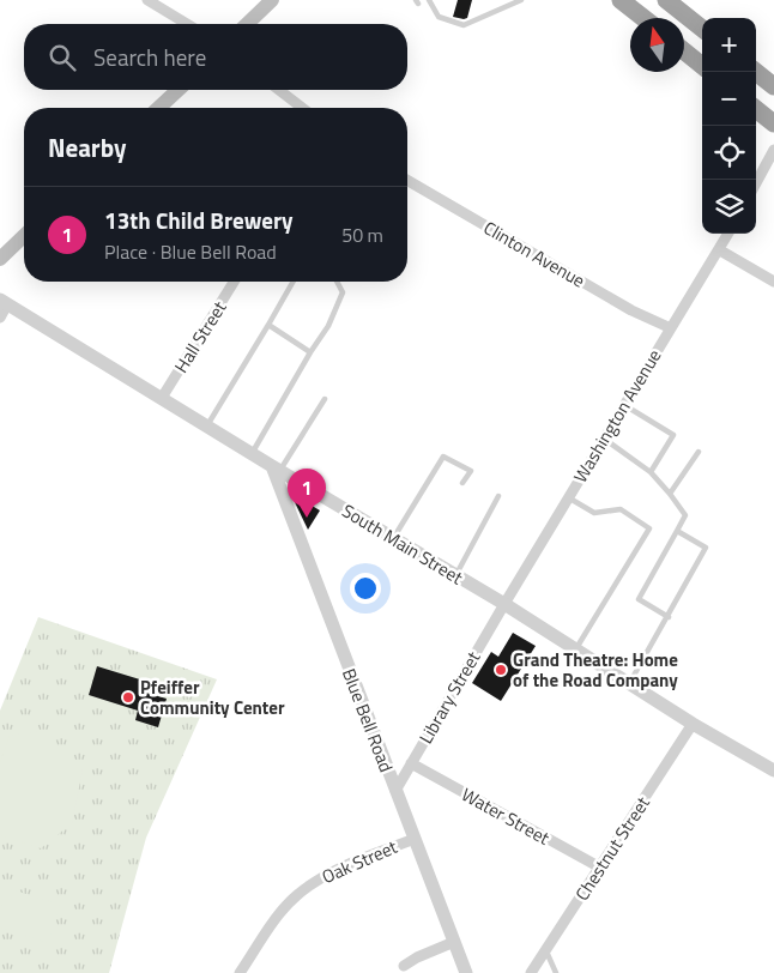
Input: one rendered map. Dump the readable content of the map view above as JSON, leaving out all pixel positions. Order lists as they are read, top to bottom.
{
  "streets": {
    "street": [
      "Clinton Avenue",
      "Hall Street",
      "Washington Avenue",
      "South Main Street",
      "Library Street",
      "Blue Bell Road",
      "Water Street",
      "Chestnut Street",
      "Oak Street"
    ]
  },
  "crossings": [
    ["Clinton Avenue", "Washington Avenue"],
    ["Hall Street", "South Main Street"],
    ["Washington Avenue", "South Main Street"],
    ["Washington Avenue", "Library Street"],
    ["South Main Street", "Library Street"],
    ["South Main Street", "Blue Bell Road"],
    ["South Main Street", "Chestnut Street"],
    ["Library Street", "Blue Bell Road"],
    ["Library Street", "Water Street"],
    ["Blue Bell Road", "Oak Street"],
    ["Water Street", "Chestnut Street"]
  ],
  "places": ["Grand Theatre: Home of the Road Company", "Pfeiffer Community Center"],
  "north": "top",
  "page": {
    "map_buttons": ["+", "−"],
    "search": "Search here",
    "heading": "Nearby",
    "list": [
      {
        "mark": "1",
        "name": "13th Child Brewery",
        "note": "Place · Blue Bell Road",
        "value": "50 m"
      }
    ],
    "pins": "1"
  }
}
